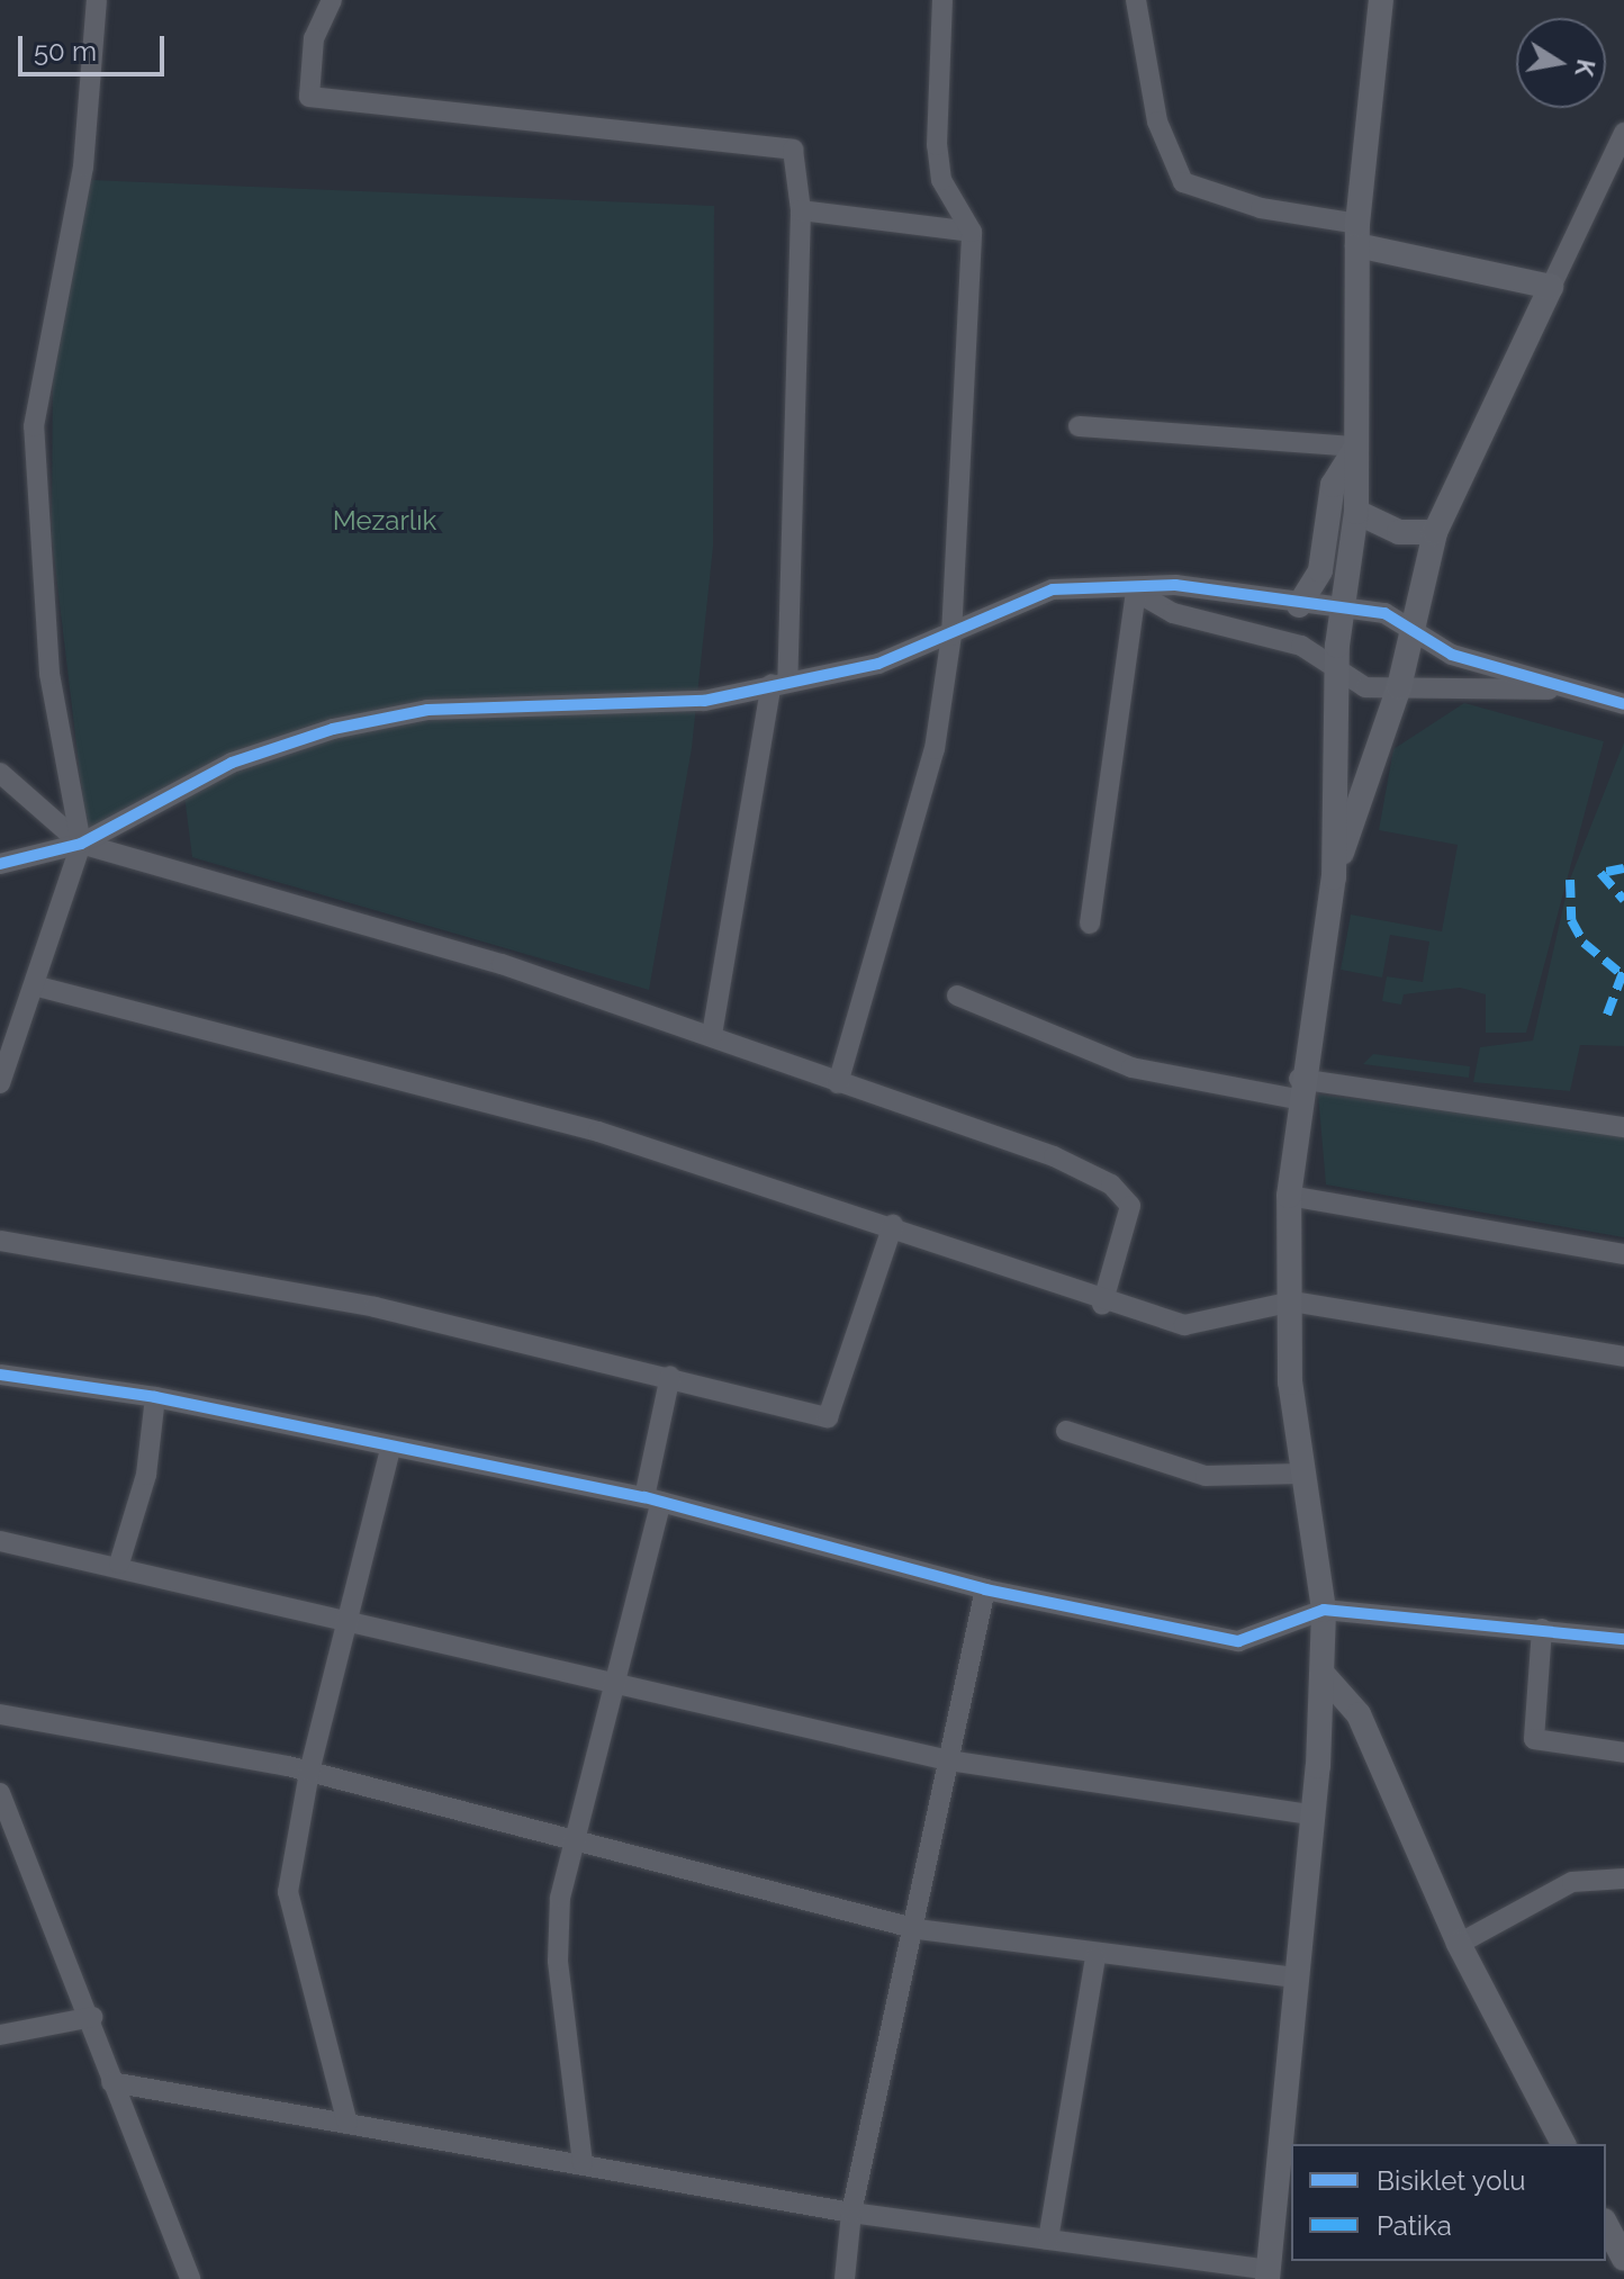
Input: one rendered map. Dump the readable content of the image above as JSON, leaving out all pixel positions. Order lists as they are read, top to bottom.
{
  "parks": ["Mezarlık"],
  "legend": ["Bisiklet yolu", "Patika"],
  "scale_bar": "50 m",
  "north": "right"
}
